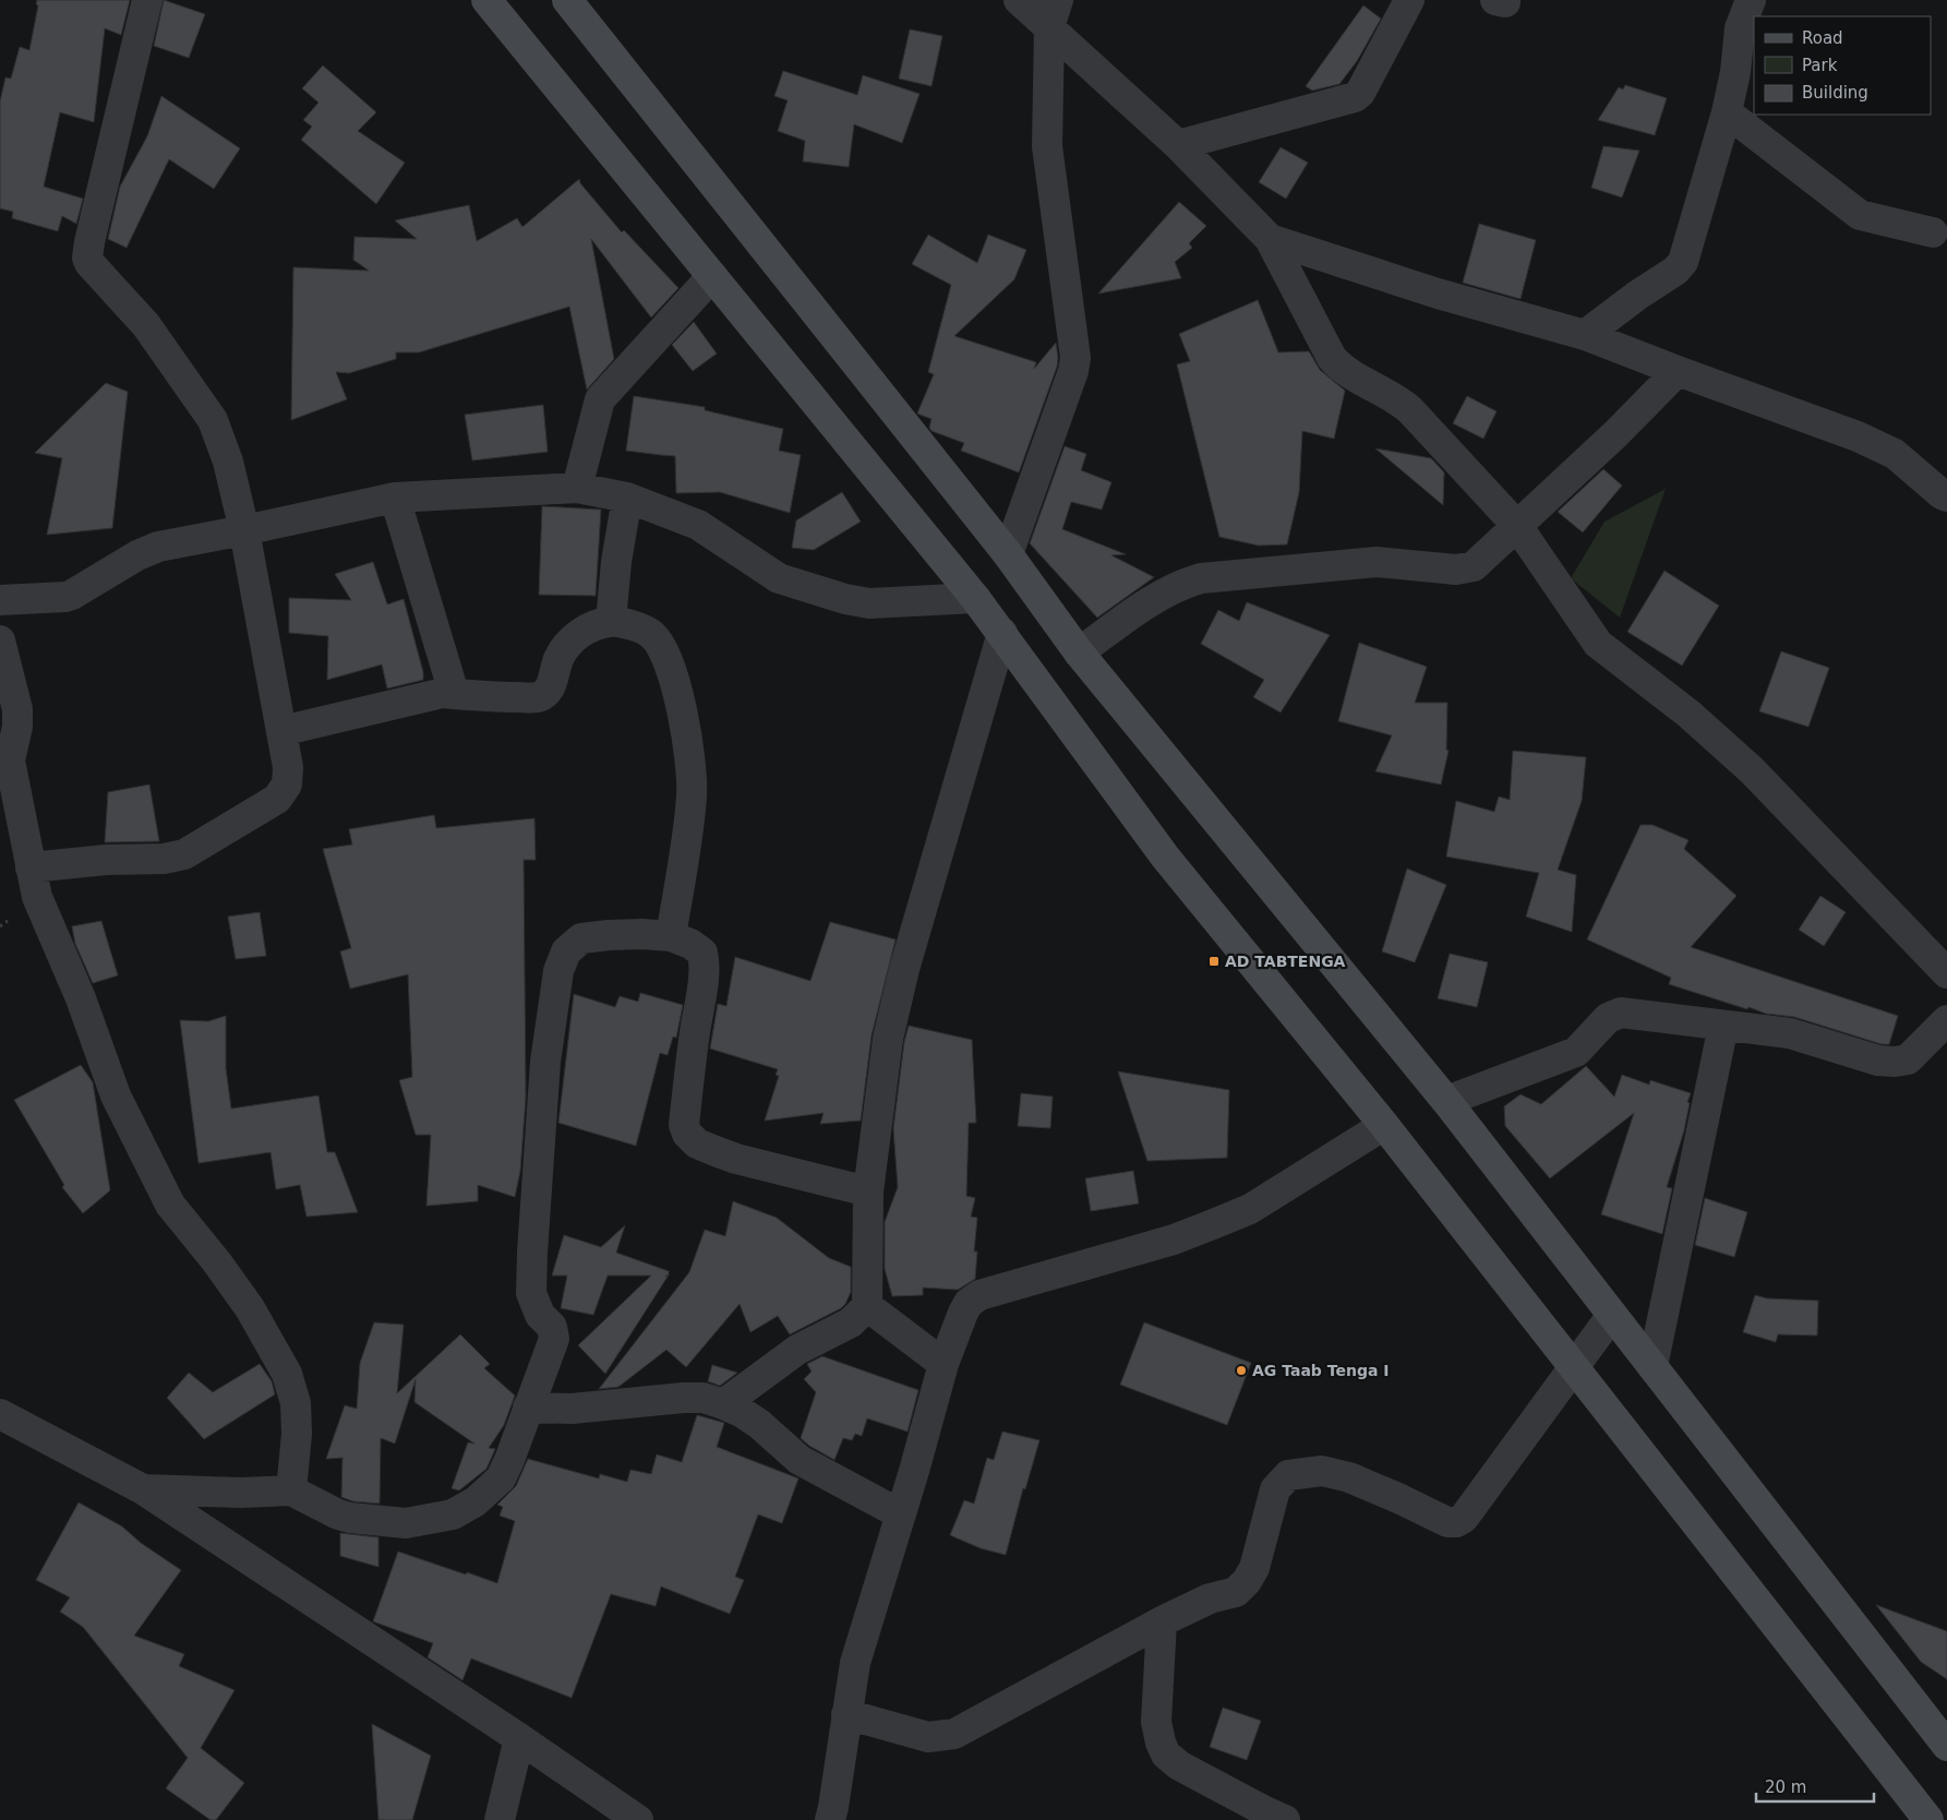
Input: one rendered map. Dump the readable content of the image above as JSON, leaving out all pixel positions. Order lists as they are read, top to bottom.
{
  "places": {
    "transit": ["AD TABTENGA"],
    "other": ["AG Taab Tenga I"]
  },
  "legend": ["Road", "Park", "Building"],
  "scale_bar": "20 m"
}
